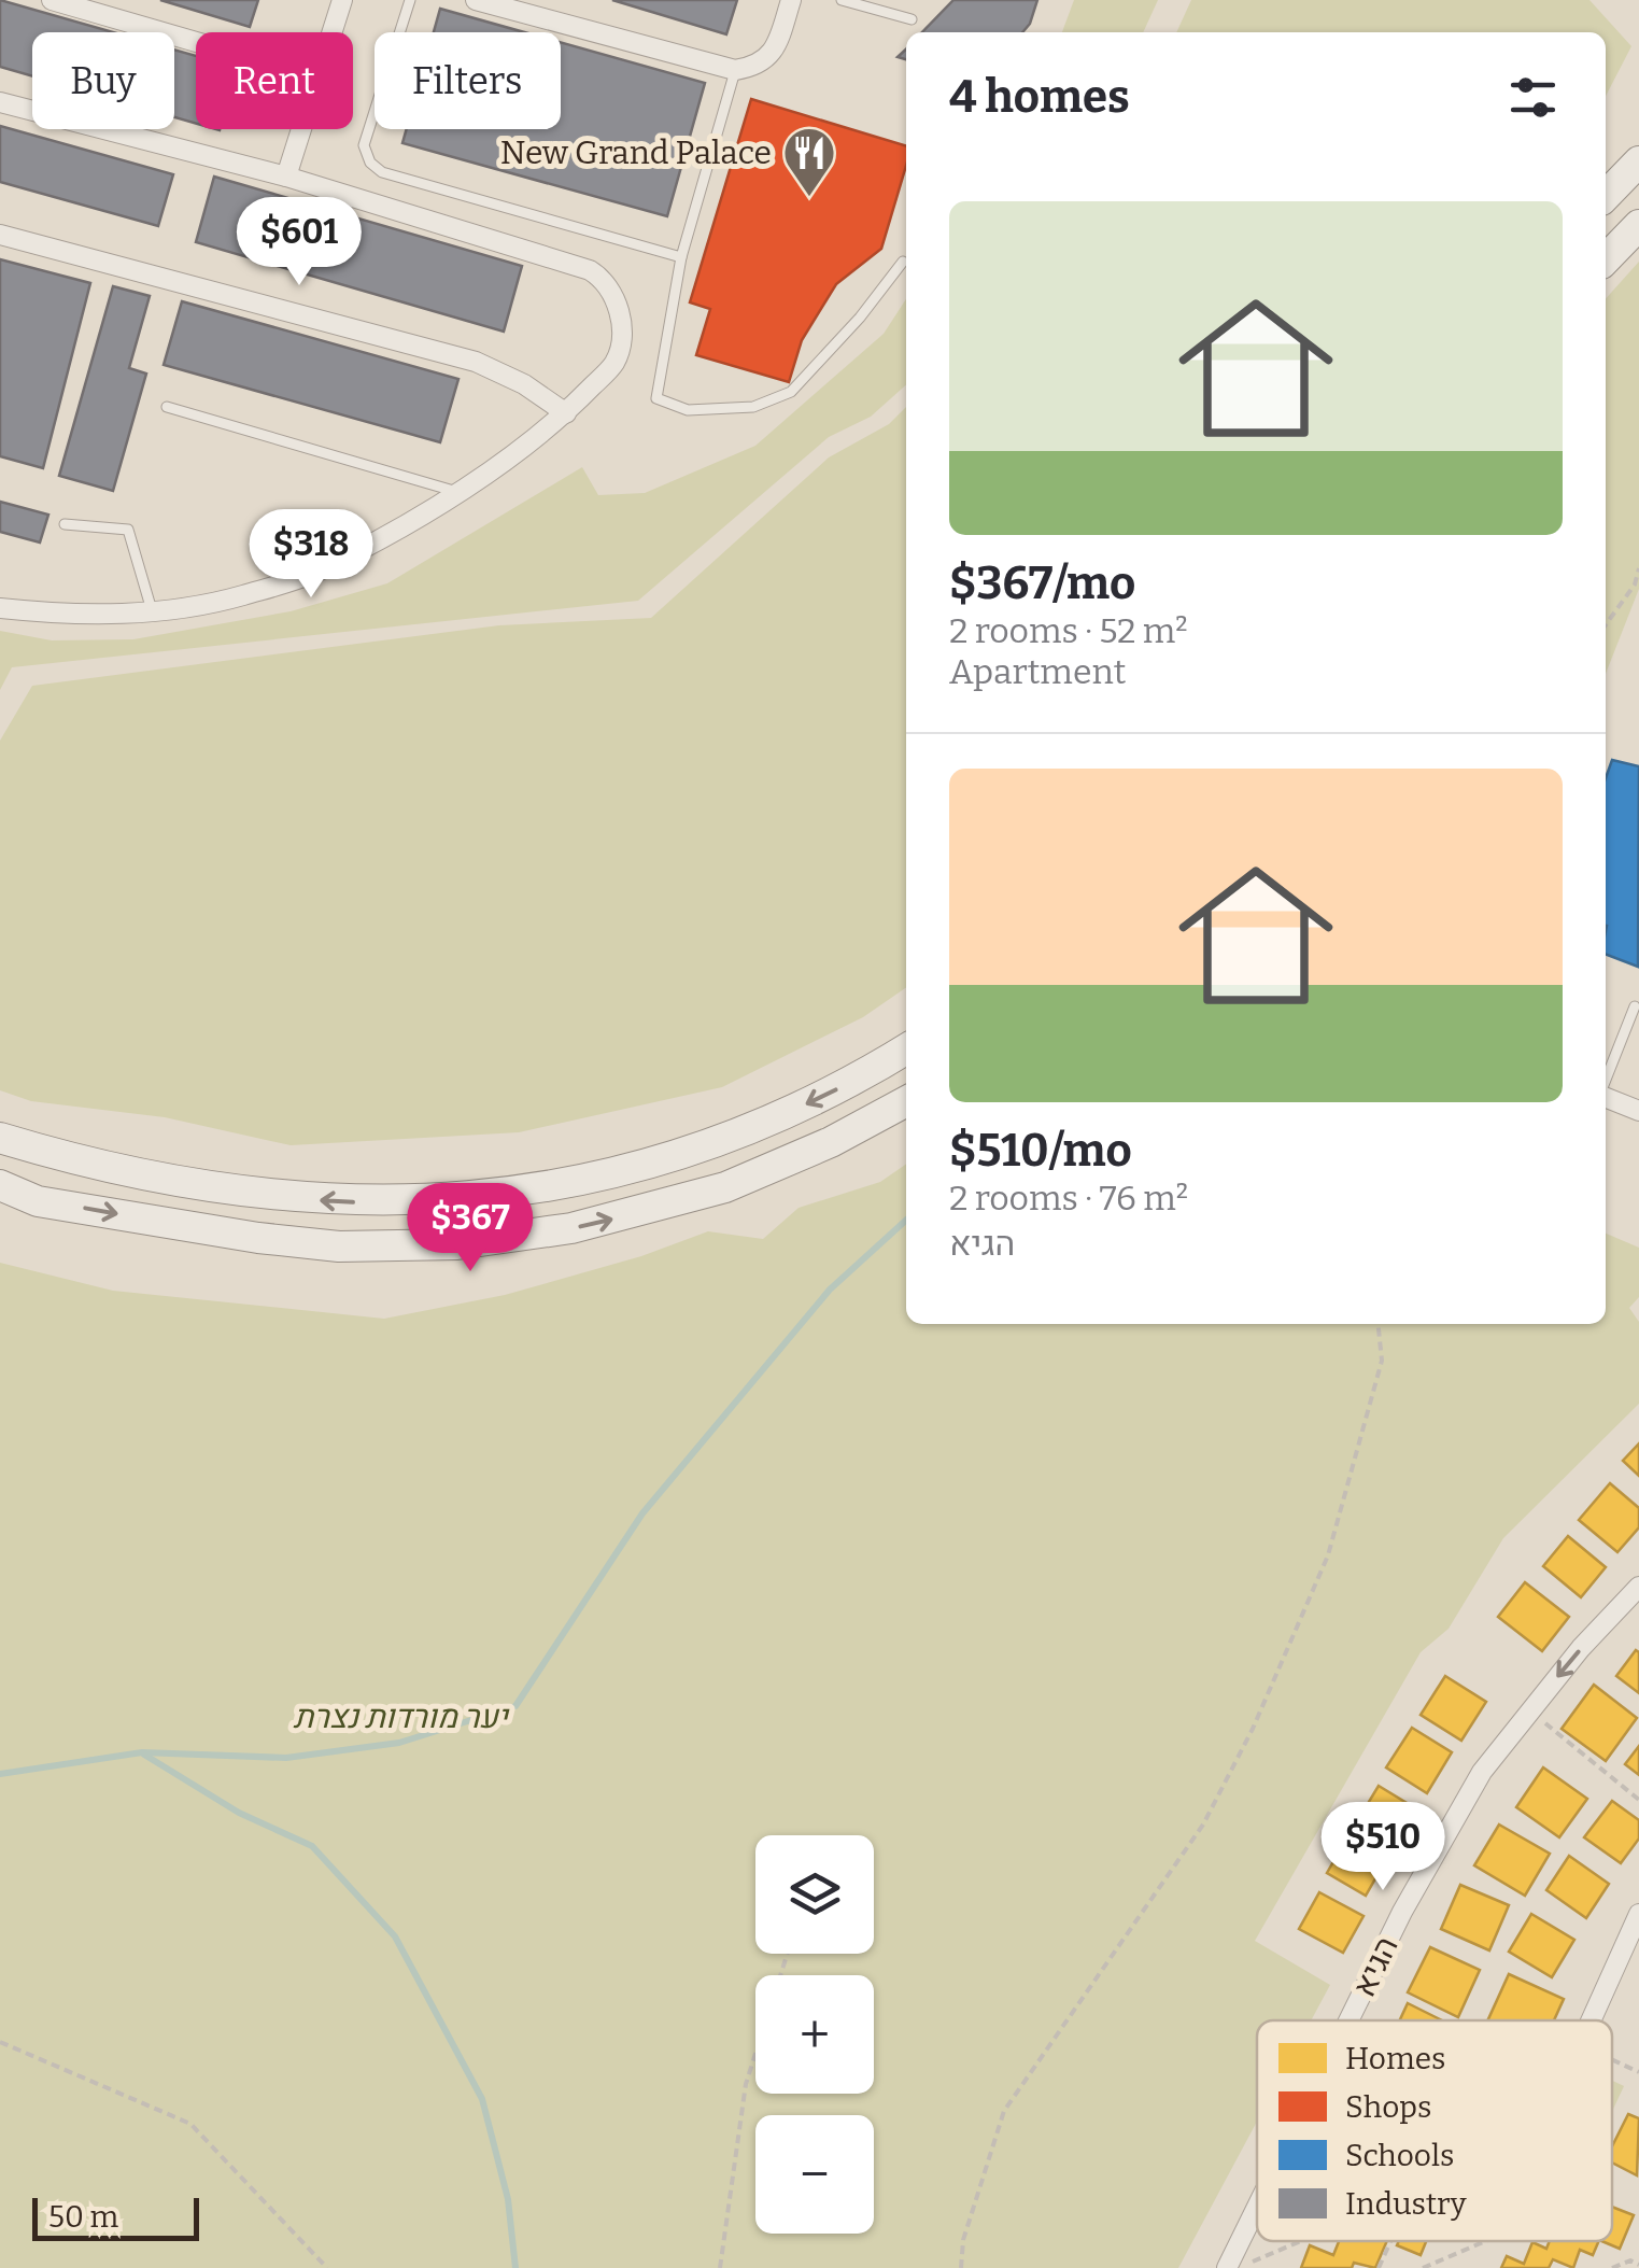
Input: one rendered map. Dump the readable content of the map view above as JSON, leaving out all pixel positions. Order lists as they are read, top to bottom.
{
  "streets": {
    "street": ["הגיא"]
  },
  "parks": ["יער מורדות נצרת"],
  "places": {
    "restaurant": ["New Grand Palace"]
  },
  "legend": [
    "Homes",
    "Shops",
    "Schools",
    "Industry"
  ],
  "scale_bar": "50 m",
  "page": {
    "chip": ["Buy", "Rent", "Filters"],
    "heading": "4 homes",
    "list": [
      {
        "name": "$367/mo",
        "note": "2 rooms · 52 m² · Apartment"
      },
      {
        "name": "$510/mo",
        "note": "2 rooms · 76 m² · הגיא"
      }
    ],
    "price": [
      "$601",
      "$318",
      "$367",
      "$510"
    ],
    "map_buttons": ["+", "−"],
    "scale": "50 m"
  }
}
